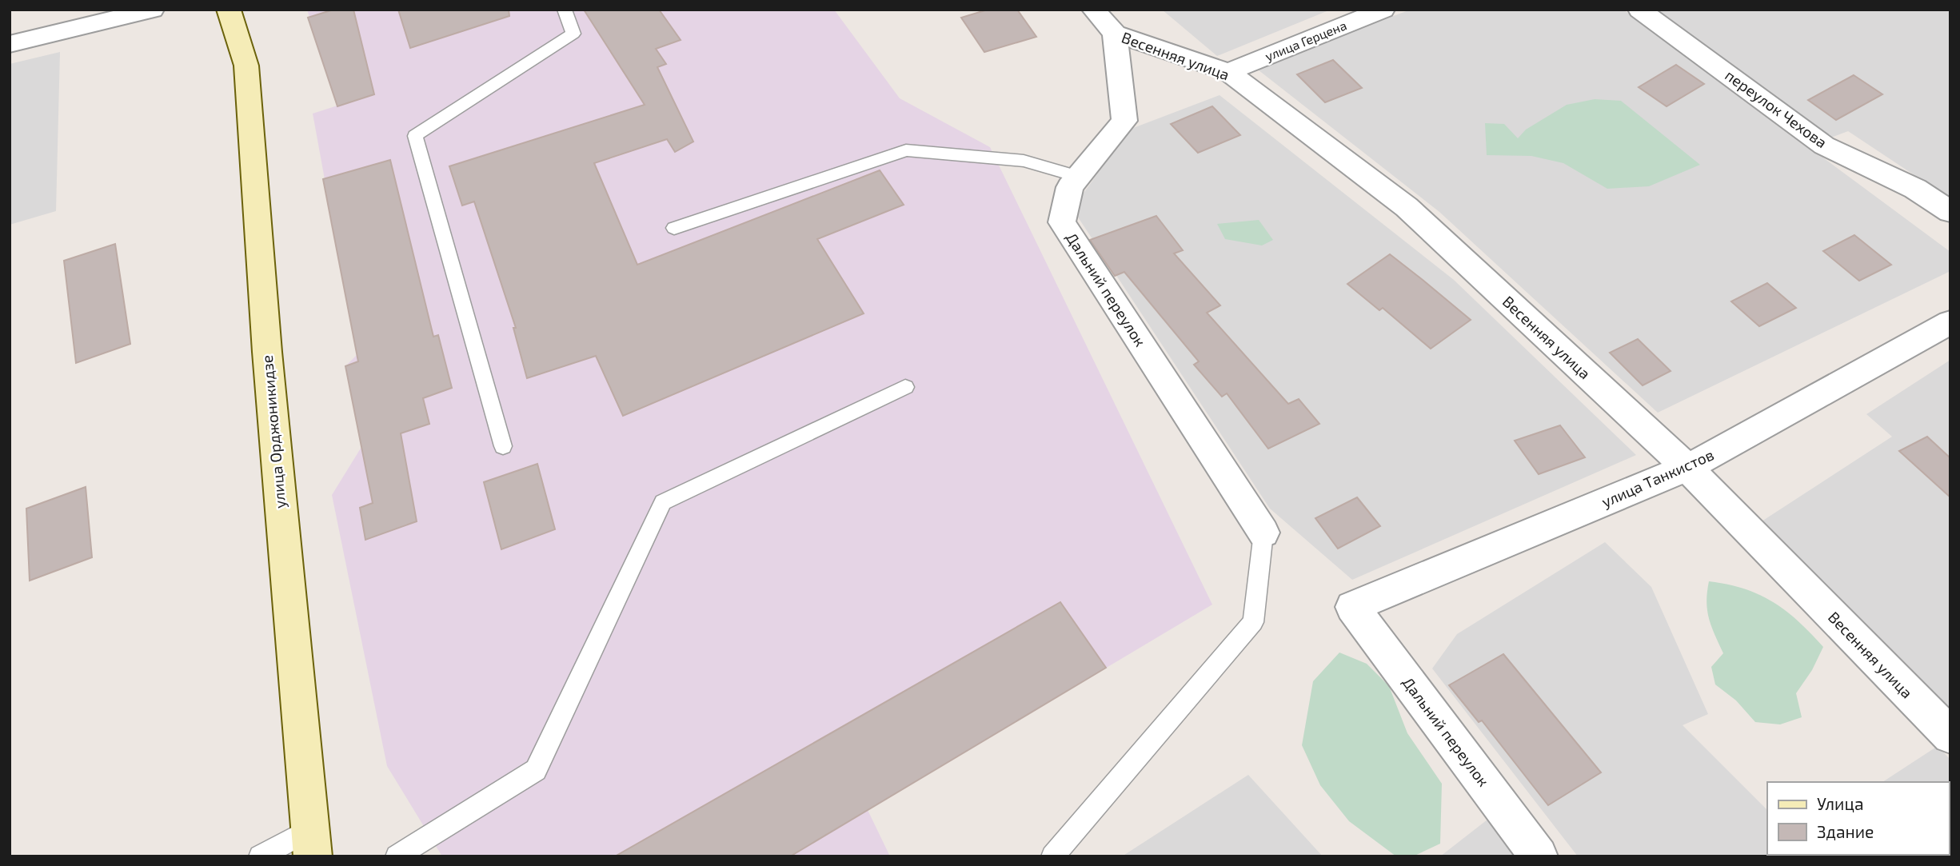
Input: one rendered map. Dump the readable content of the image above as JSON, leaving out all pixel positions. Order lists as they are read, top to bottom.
{
  "streets": {
    "main road": ["улица Орджоникидзе"],
    "street": [
      "улица Герцена",
      "Весенняя улица",
      "переулок Чехова",
      "Дальний переулок",
      "улица Танкистов"
    ]
  },
  "crossings": [
    ["улица Герцена", "Весенняя улица"],
    ["Весенняя улица", "Дальний переулок"],
    ["Весенняя улица", "улица Танкистов"],
    ["Дальний переулок", "улица Танкистов"]
  ],
  "legend": ["Улица", "Здание"]
}
